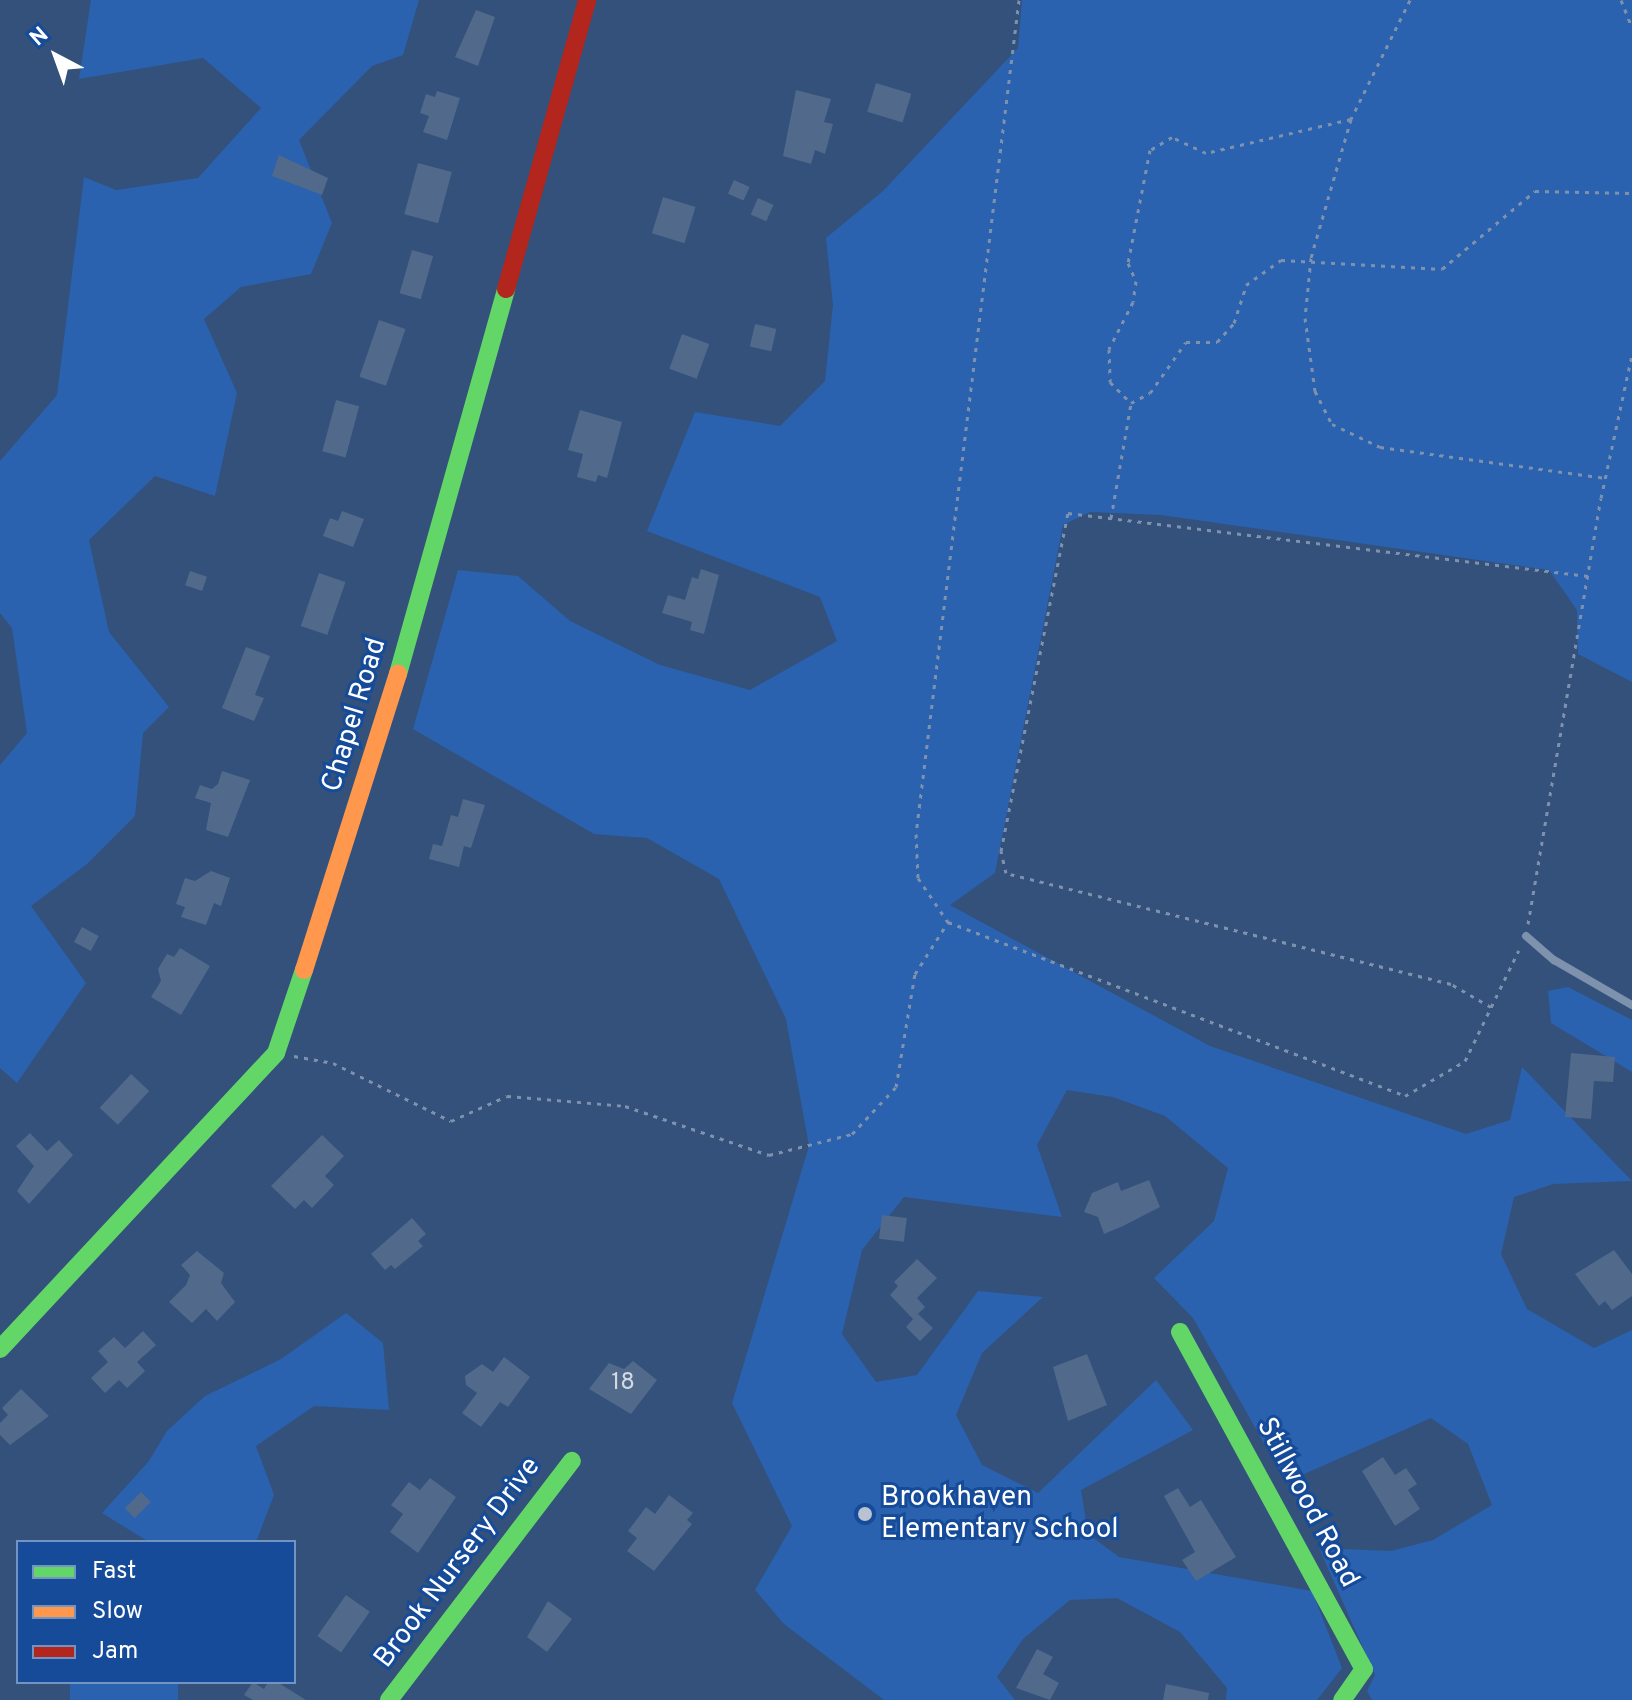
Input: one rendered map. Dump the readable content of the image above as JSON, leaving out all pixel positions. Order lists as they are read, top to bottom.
{
  "streets": {
    "street": ["Chapel Road", "Stillwood Road", "Brook Nursery Drive"]
  },
  "places": ["Brookhaven Elementary School"],
  "house_numbers": ["18"],
  "legend": ["Fast", "Slow", "Jam"],
  "north": "top left"
}
